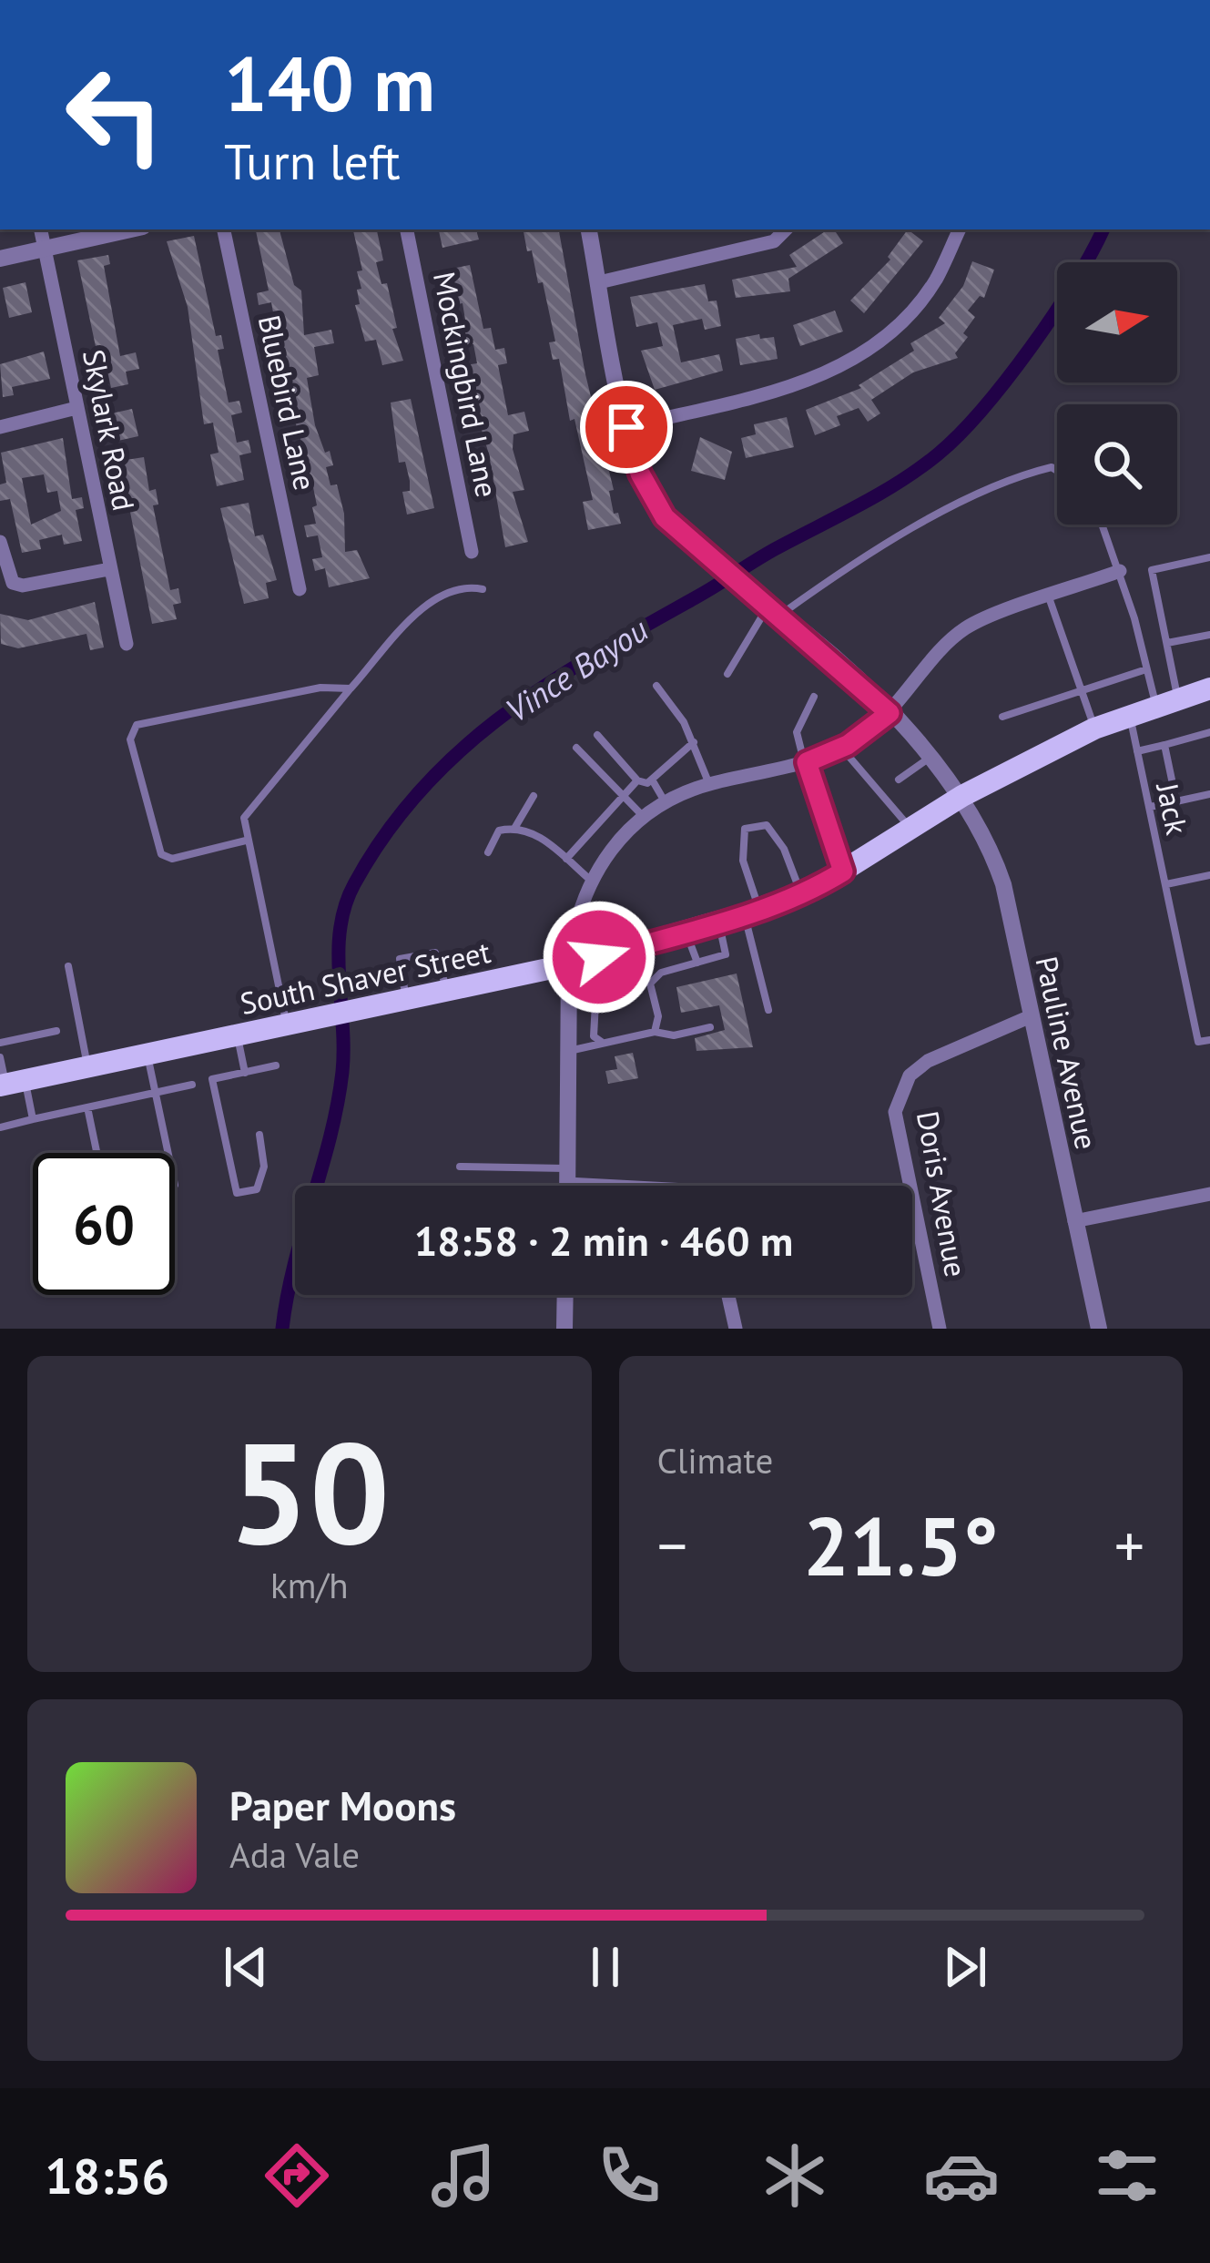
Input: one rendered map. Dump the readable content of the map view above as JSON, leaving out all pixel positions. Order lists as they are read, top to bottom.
{
  "streets": {
    "main road": ["South Shaver Street"],
    "street": [
      "Mockingbird Lane",
      "Bluebird Lane",
      "Skylark Road",
      "Pauline Avenue",
      "Doris Avenue"
    ],
    "lane": ["Jack"]
  },
  "crossings": [
    ["Jack", "South Shaver Street"],
    ["South Shaver Street", "Pauline Avenue"],
    ["Pauline Avenue", "Doris Avenue"]
  ],
  "water": ["Vince Bayou"],
  "north": "right",
  "page": {
    "turn": ["140 m", "Turn left"],
    "limit": "60",
    "trip": "18:58 · 2 min · 460 m",
    "tile": [
      ["50", "km/h"],
      "Climate"
    ],
    "heat": ["−", "21.5°", "+"],
    "song": ["Paper Moons", "Ada Vale"],
    "tabs": "18:56"
  }
}
